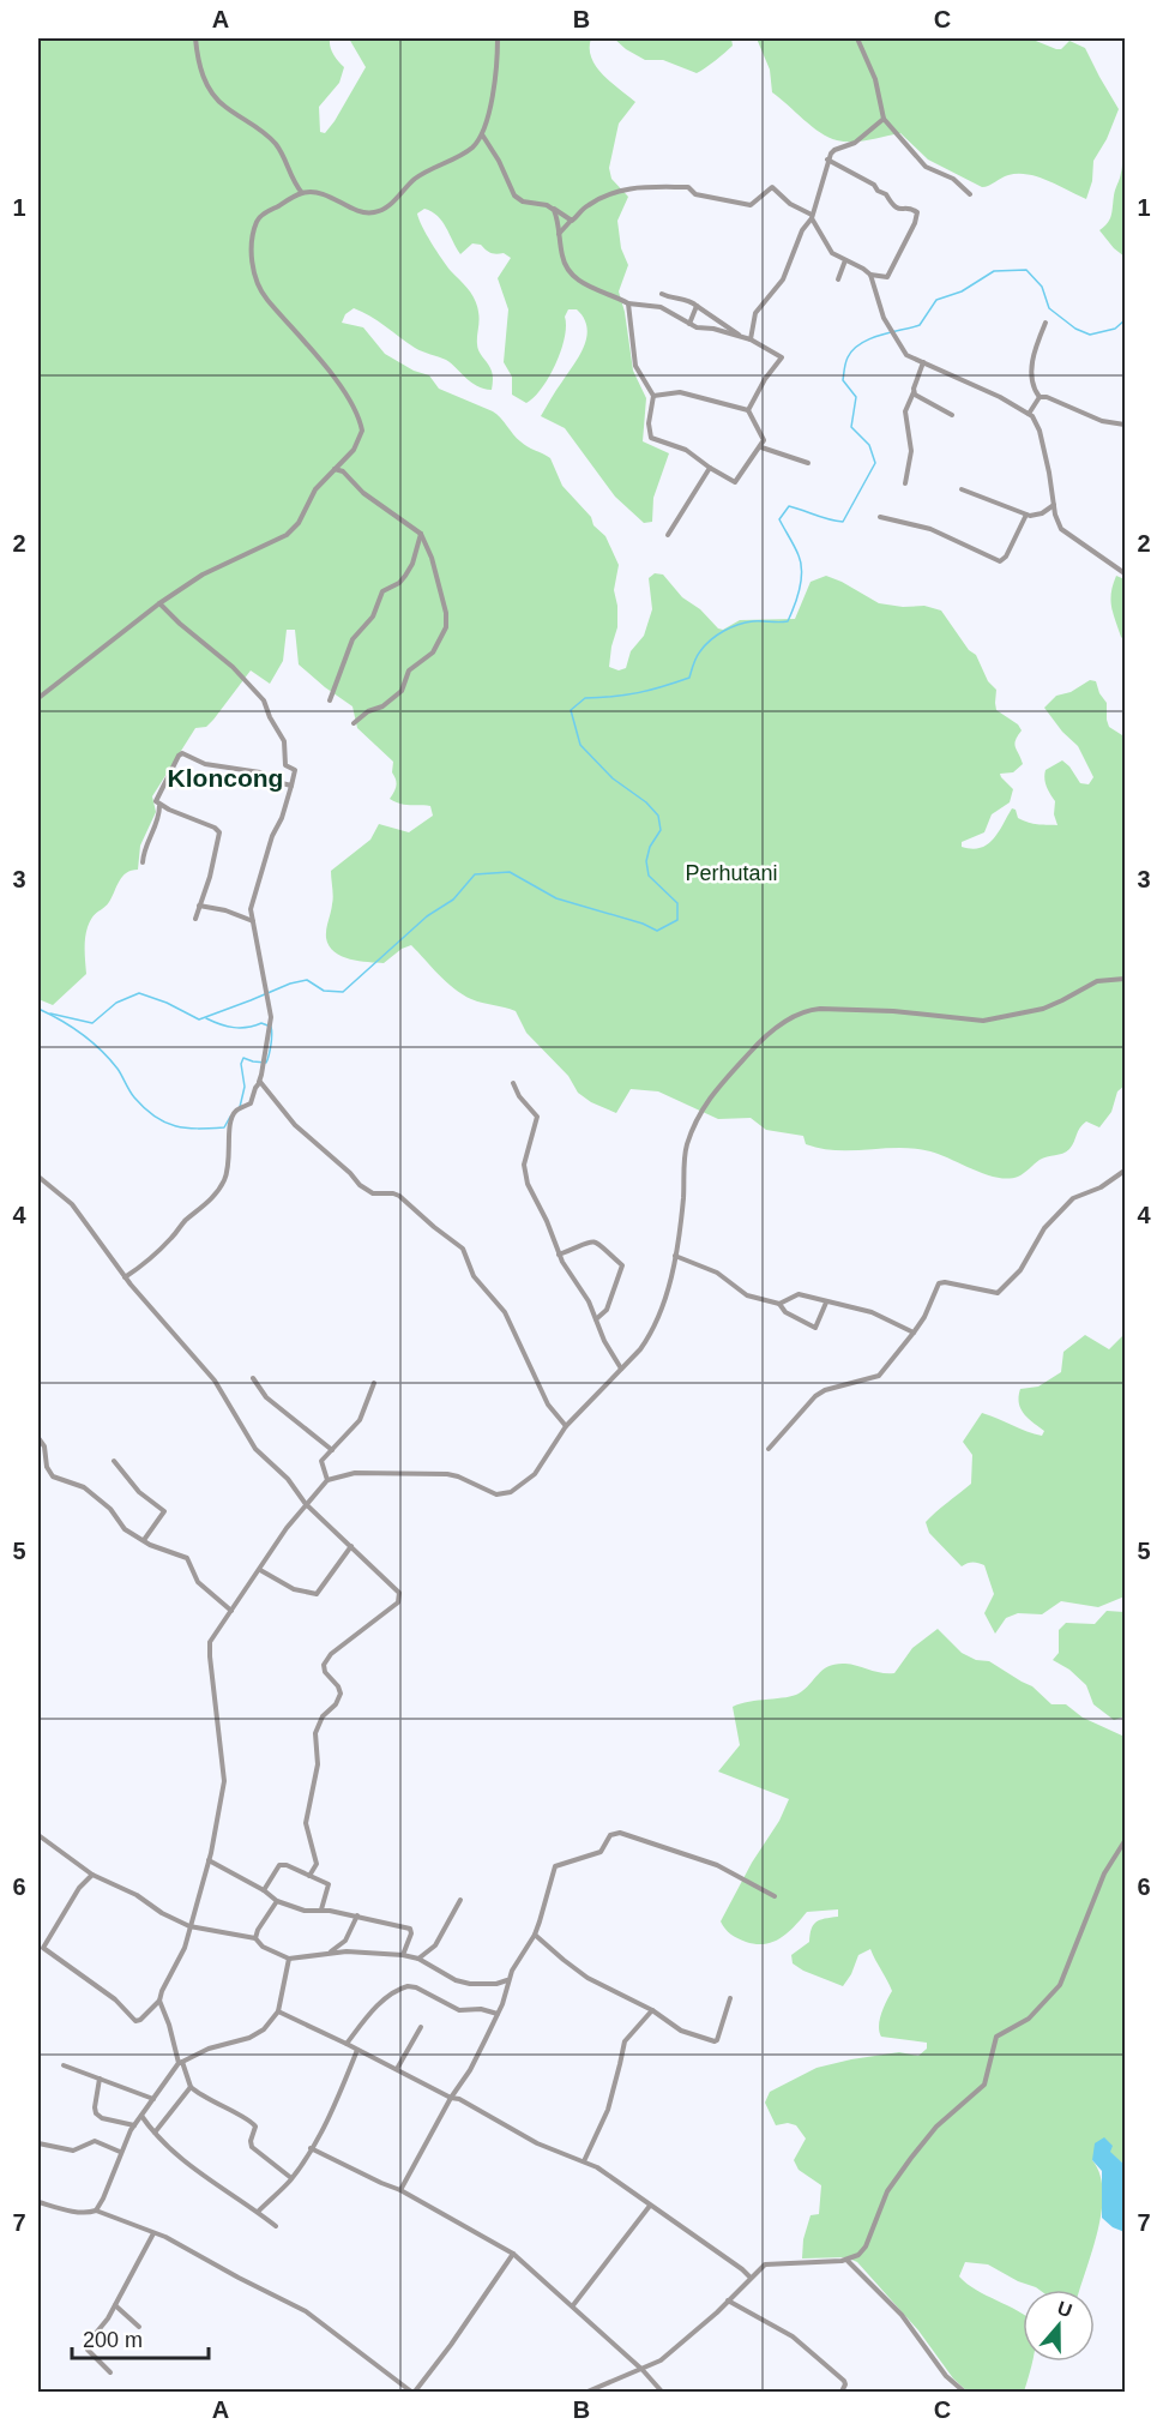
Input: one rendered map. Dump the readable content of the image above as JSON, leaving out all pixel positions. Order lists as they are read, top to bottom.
{
  "districts": ["Kloncong"],
  "parks": ["Perhutani"],
  "scale_bar": "200 m",
  "north": "top",
  "grid": {
    "columns": ["A", "B", "C"],
    "rows": [
      "1",
      "2",
      "3",
      "4",
      "5",
      "6",
      "7"
    ]
  }
}
